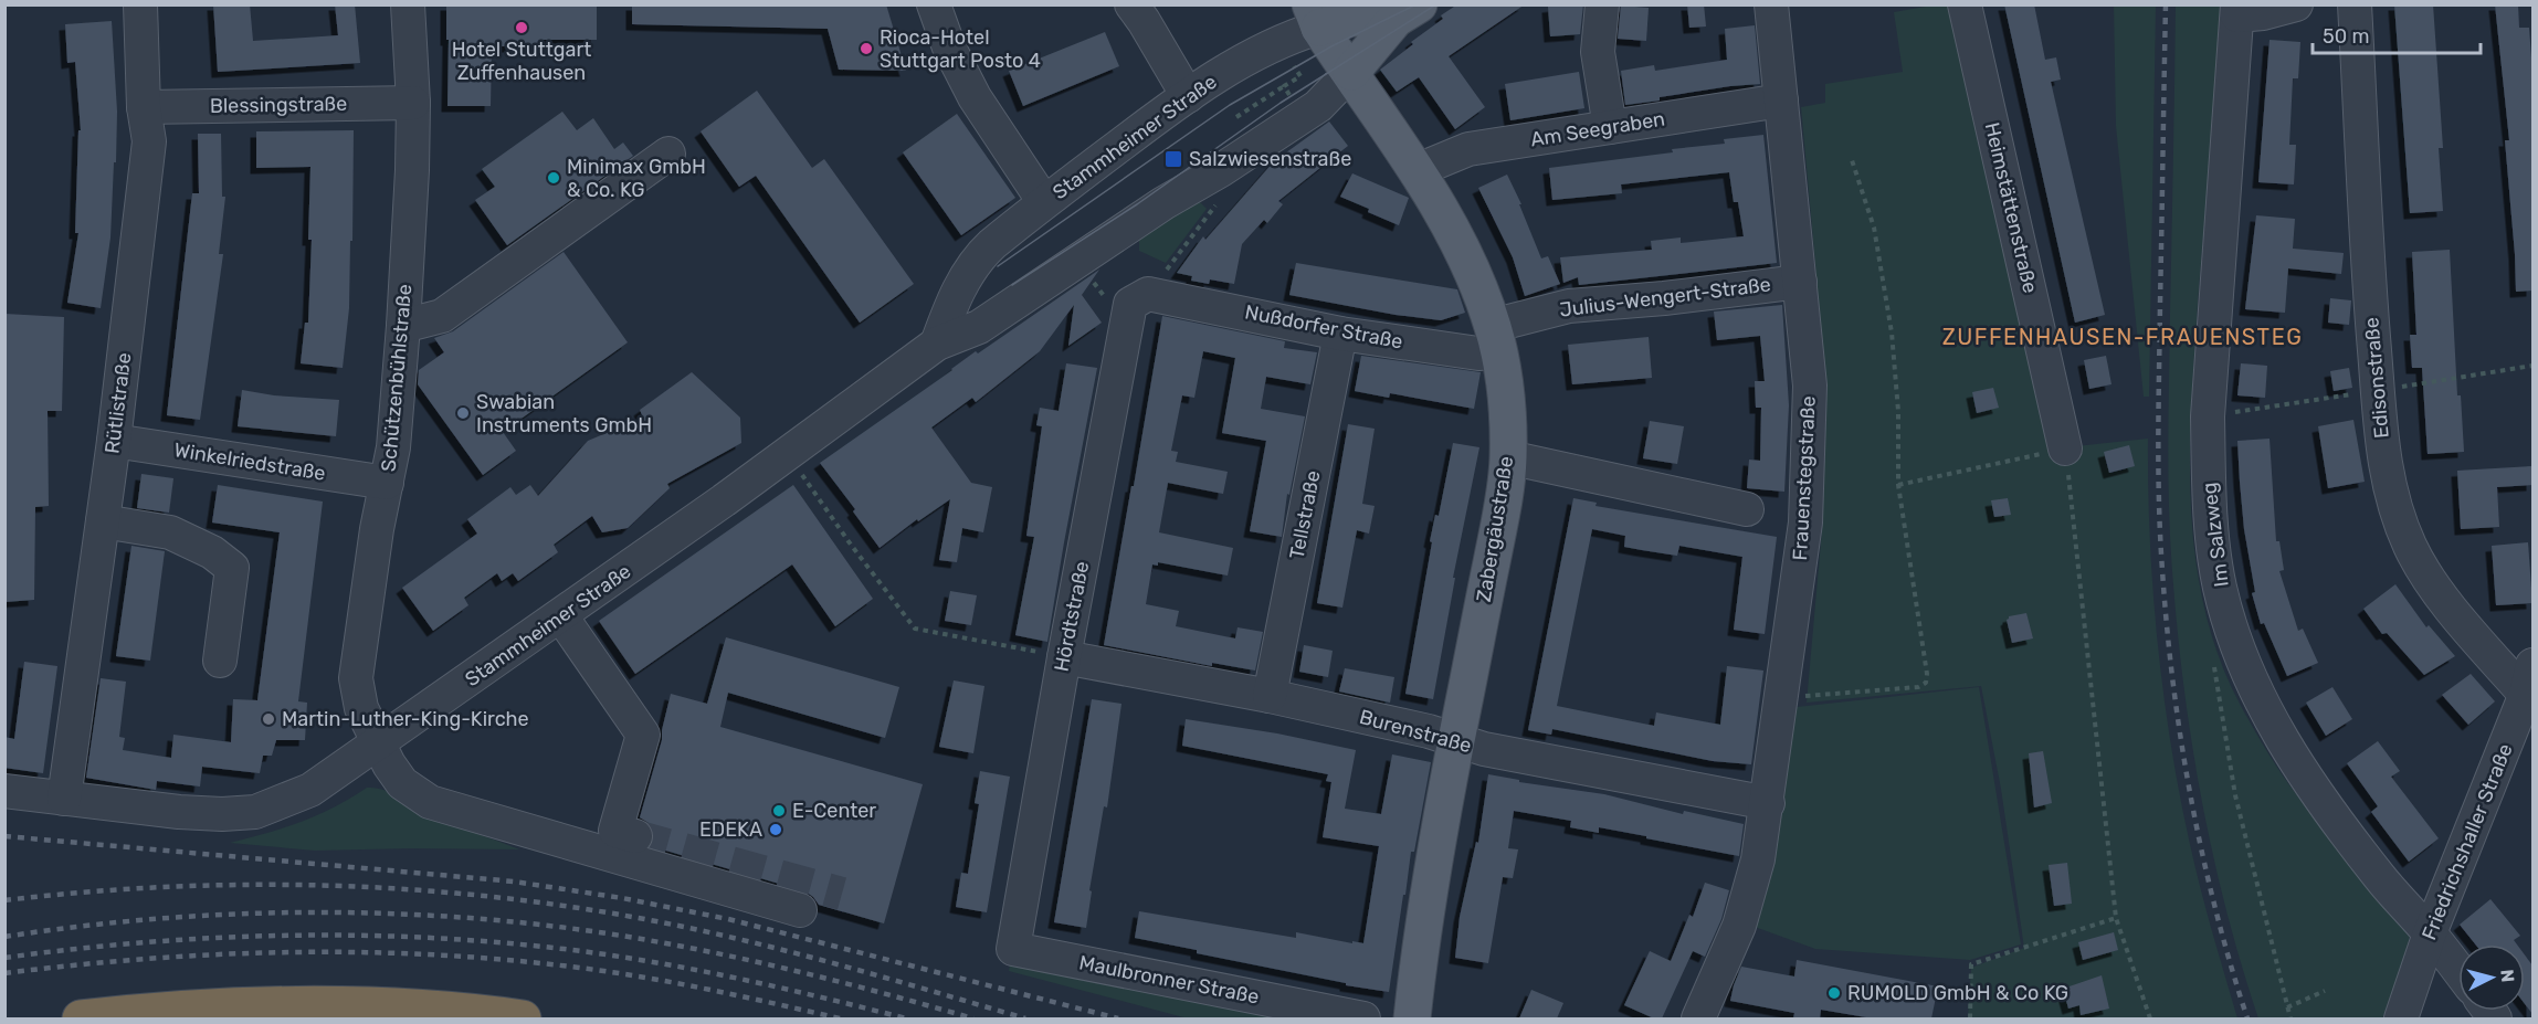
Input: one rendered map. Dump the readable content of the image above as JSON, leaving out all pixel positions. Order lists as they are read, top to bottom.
{
  "streets": {
    "main road": ["Stammheimer Straße", "Zabergäustraße"],
    "street": [
      "Blessingstraße",
      "Am Seegraben",
      "Heimstättenstraße",
      "Julius-Wengert-Straße",
      "Nußdorfer Straße",
      "Schützenbühlstraße",
      "Edisonstraße",
      "Rütlistraße",
      "Winkelriedstraße",
      "Frauenstegstraße",
      "Tellstraße",
      "Im Salzweg",
      "Hördtstraße",
      "Burenstraße",
      "Friedrichshaller Straße",
      "Maulbronner Straße"
    ]
  },
  "crossings": [
    ["Blessingstraße", "Schützenbühlstraße"],
    ["Blessingstraße", "Rütlistraße"],
    ["Am Seegraben", "Frauenstegstraße"],
    ["Am Seegraben", "Zabergäustraße"],
    ["Stammheimer Straße", "Schützenbühlstraße"],
    ["Stammheimer Straße", "Rütlistraße"],
    ["Stammheimer Straße", "Zabergäustraße"],
    ["Julius-Wengert-Straße", "Nußdorfer Straße"],
    ["Julius-Wengert-Straße", "Frauenstegstraße"],
    ["Julius-Wengert-Straße", "Zabergäustraße"],
    ["Nußdorfer Straße", "Tellstraße"],
    ["Nußdorfer Straße", "Zabergäustraße"],
    ["Nußdorfer Straße", "Hördtstraße"],
    ["Schützenbühlstraße", "Winkelriedstraße"],
    ["Edisonstraße", "Friedrichshaller Straße"],
    ["Rütlistraße", "Winkelriedstraße"],
    ["Frauenstegstraße", "Burenstraße"],
    ["Tellstraße", "Burenstraße"],
    ["Zabergäustraße", "Burenstraße"],
    ["Im Salzweg", "Friedrichshaller Straße"],
    ["Hördtstraße", "Burenstraße"],
    ["Hördtstraße", "Maulbronner Straße"]
  ],
  "districts": ["ZUFFENHAUSEN-FRAUENSTEG"],
  "places": {
    "other": [
      "Hotel Stuttgart Zuffenhausen",
      "Rioca-Hotel Stuttgart Posto 4",
      "Minimax GmbH & Co. KG",
      "Swabian Instruments GmbH",
      "Martin-Luther-King-Kirche",
      "E-Center",
      "EDEKA",
      "RUMOLD GmbH & Co KG"
    ],
    "transit": ["Salzwiesenstraße"]
  },
  "scale_bar": "50 m",
  "north": "right"
}
